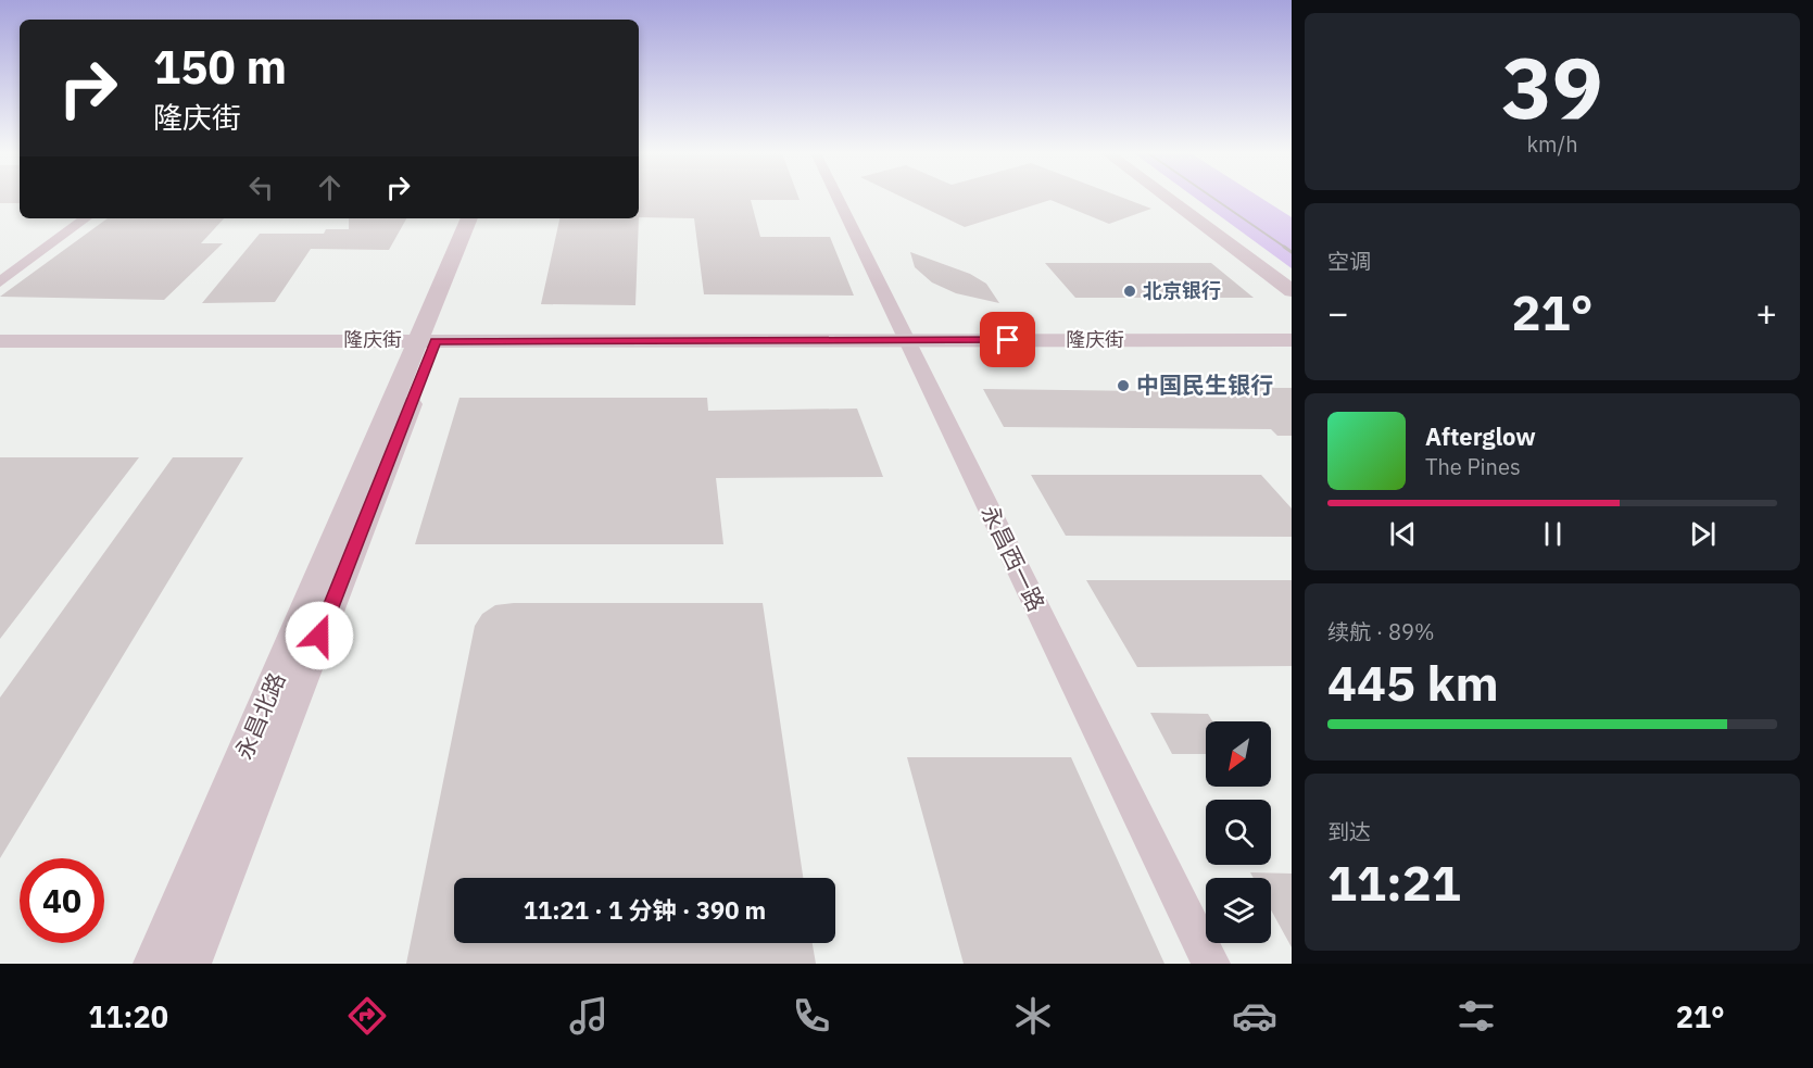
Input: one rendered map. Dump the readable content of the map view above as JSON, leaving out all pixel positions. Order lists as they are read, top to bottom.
{
  "streets": {
    "street": ["隆庆街", "永昌西一路", "永昌北路"]
  },
  "crossings": [
    ["隆庆街", "永昌西一路"],
    ["隆庆街", "永昌北路"]
  ],
  "places": ["北京银行", "中国民生银行"],
  "north": "bottom left",
  "page": {
    "tile": [
      ["39", "km/h"],
      "空调",
      ["续航 · 89%", "445 km"],
      ["到达", "11:21"]
    ],
    "turn": ["150 m", "隆庆街"],
    "heat": ["−", "21°", "+"],
    "song": ["Afterglow", "The Pines"],
    "limit": "40",
    "trip": "11:21 · 1 分钟 · 390 m",
    "tabs": ["11:20", "21°"]
  }
}
